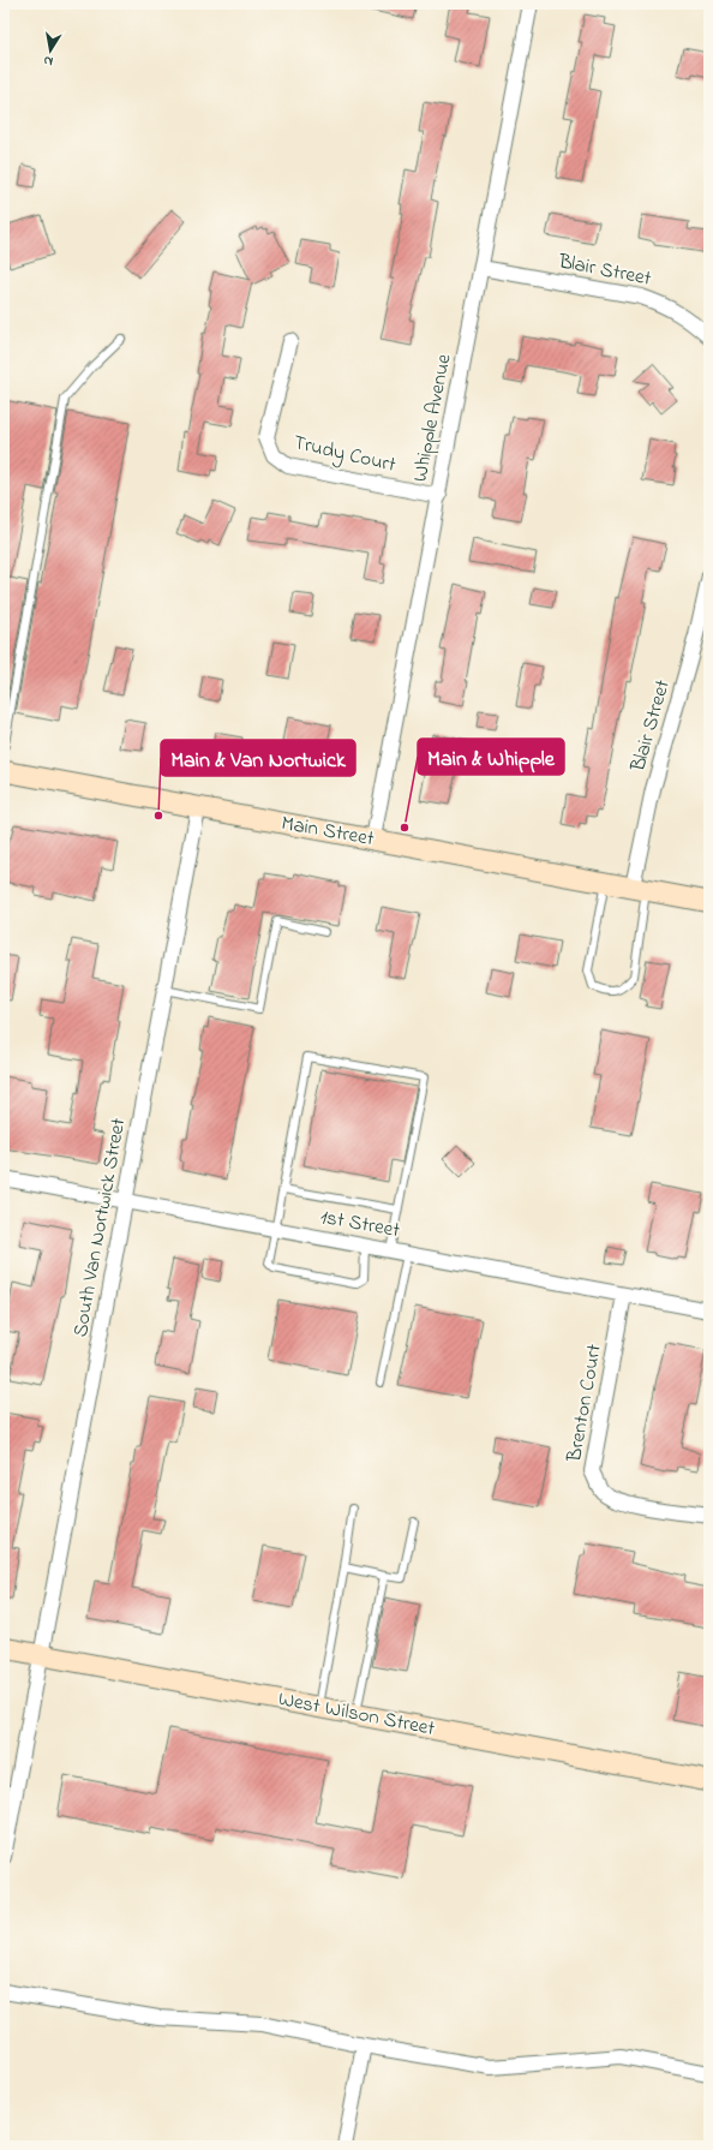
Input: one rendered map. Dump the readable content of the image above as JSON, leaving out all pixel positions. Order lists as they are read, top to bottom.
{
  "streets": {
    "main road": ["Main Street", "West Wilson Street"],
    "street": [
      "Blair Street",
      "Whipple Avenue",
      "Trudy Court",
      "1st Street",
      "South Van Nortwick Street",
      "Brenton Court"
    ]
  },
  "crossings": [
    ["Blair Street", "Whipple Avenue"],
    ["Blair Street", "Main Street"],
    ["Whipple Avenue", "Trudy Court"],
    ["Whipple Avenue", "Main Street"],
    ["Main Street", "South Van Nortwick Street"],
    ["1st Street", "South Van Nortwick Street"],
    ["1st Street", "Brenton Court"],
    ["South Van Nortwick Street", "West Wilson Street"]
  ],
  "places": ["Main & Van Nortwick", "Main & Whipple"],
  "north": "bottom"
}
